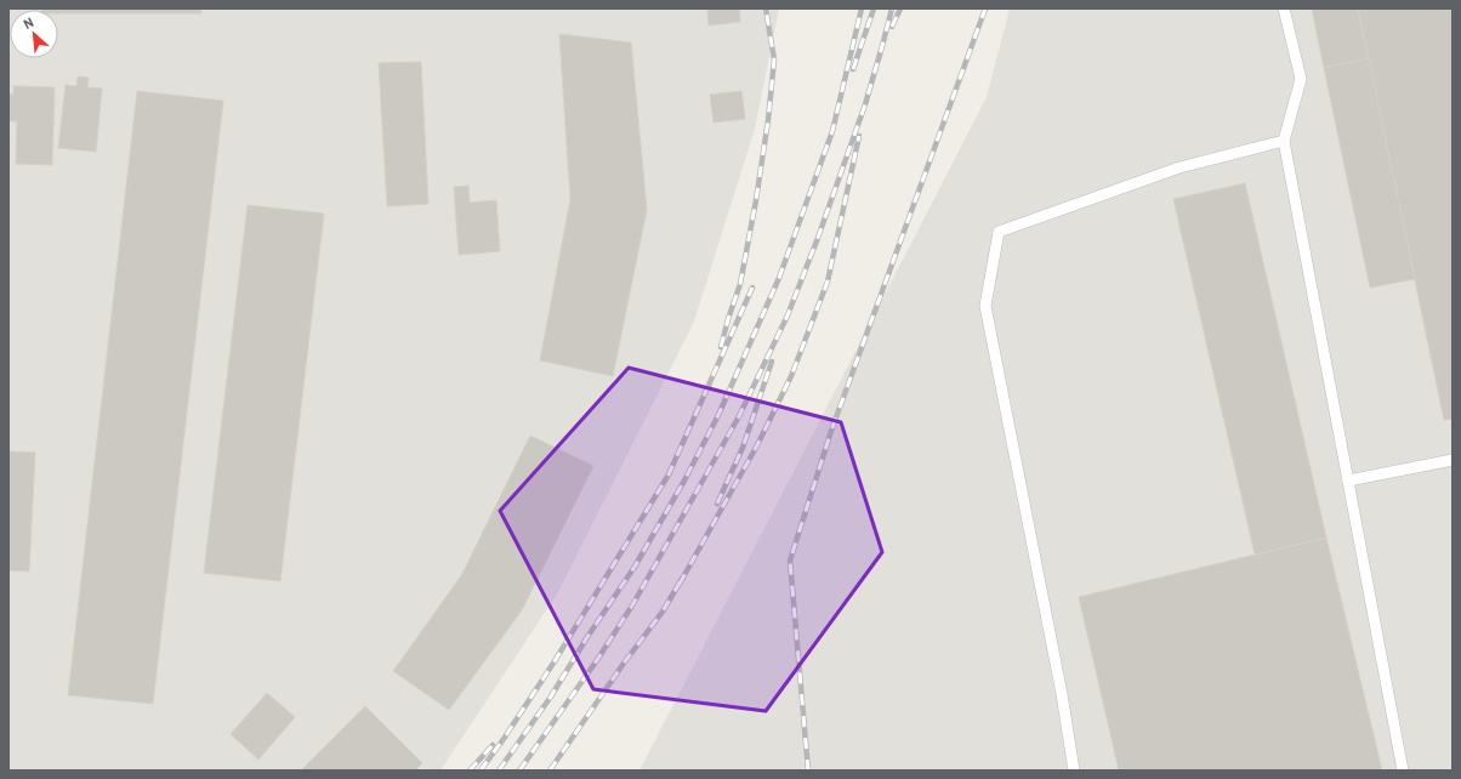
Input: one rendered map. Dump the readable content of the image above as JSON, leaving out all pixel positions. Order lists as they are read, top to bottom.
{
  "north": "top left"
}
